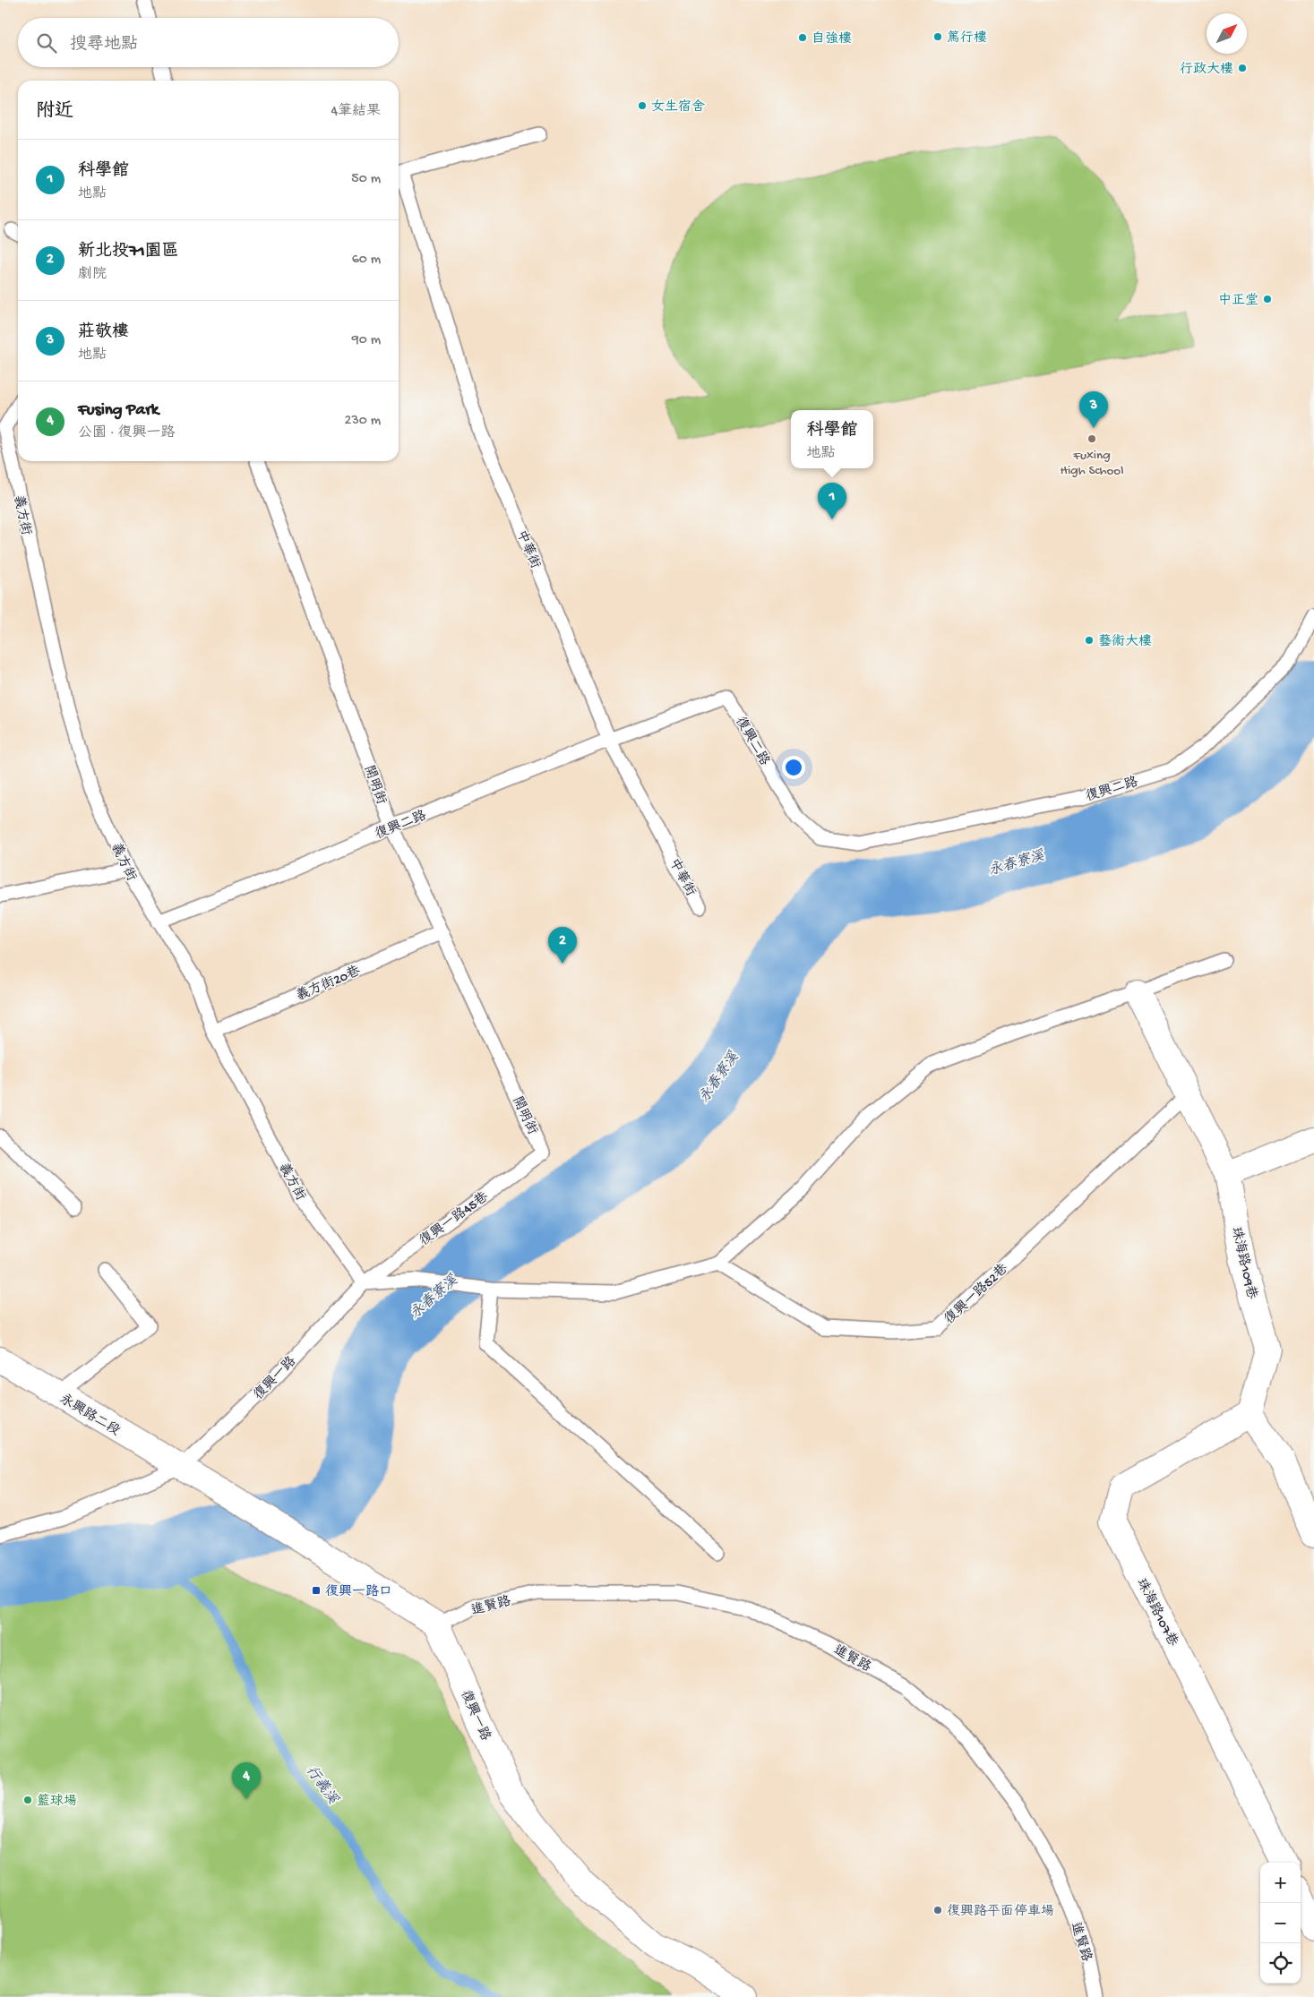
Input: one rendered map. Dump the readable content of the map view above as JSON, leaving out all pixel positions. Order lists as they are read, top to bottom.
{
  "streets": {
    "street": [
      "珠海路109巷",
      "復興一路",
      "永興路二段",
      "珠海路107巷"
    ],
    "lane": [
      "義方街",
      "中華街",
      "復興二路",
      "開明街",
      "義方街20巷",
      "復興一路45巷",
      "復興一路52巷",
      "進賢路"
    ]
  },
  "crossings": [
    ["義方街", "復興二路"],
    ["義方街", "義方街20巷"],
    ["義方街", "復興一路45巷"],
    ["義方街", "復興一路"],
    ["中華街", "復興二路"],
    ["復興二路", "開明街"],
    ["開明街", "義方街20巷"],
    ["開明街", "復興一路45巷"],
    ["復興一路45巷", "復興一路"],
    ["珠海路109巷", "復興一路52巷"],
    ["珠海路109巷", "珠海路107巷"],
    ["復興一路", "永興路二段"],
    ["復興一路", "進賢路"]
  ],
  "water": ["永春寮溪", "行義溪"],
  "places": {
    "other": [
      "篤行樓",
      "自強樓",
      "行政大樓",
      "女生宿舍",
      "中正堂",
      "Fuxing High School",
      "藝術大樓",
      "籃球場",
      "復興路平面停車場"
    ],
    "transit": ["復興一路口"]
  },
  "north": "top right",
  "page": {
    "search": "搜尋地點",
    "heading": ["附近", "4筆結果"],
    "list": [
      {
        "mark": "1",
        "name": "科學館",
        "note": "地點",
        "value": "50 m"
      },
      {
        "mark": "2",
        "name": "新北投71園區",
        "note": "劇院",
        "value": "60 m"
      },
      {
        "mark": "3",
        "name": "莊敬樓",
        "note": "地點",
        "value": "90 m"
      },
      {
        "mark": "4",
        "name": "Fusing Park",
        "note": "公園 · 復興一路",
        "value": "230 m"
      }
    ],
    "pins": [
      "3",
      "1",
      "2",
      "4"
    ],
    "popup": ["科學館", "地點"],
    "map_buttons": ["+", "−"]
  }
}
